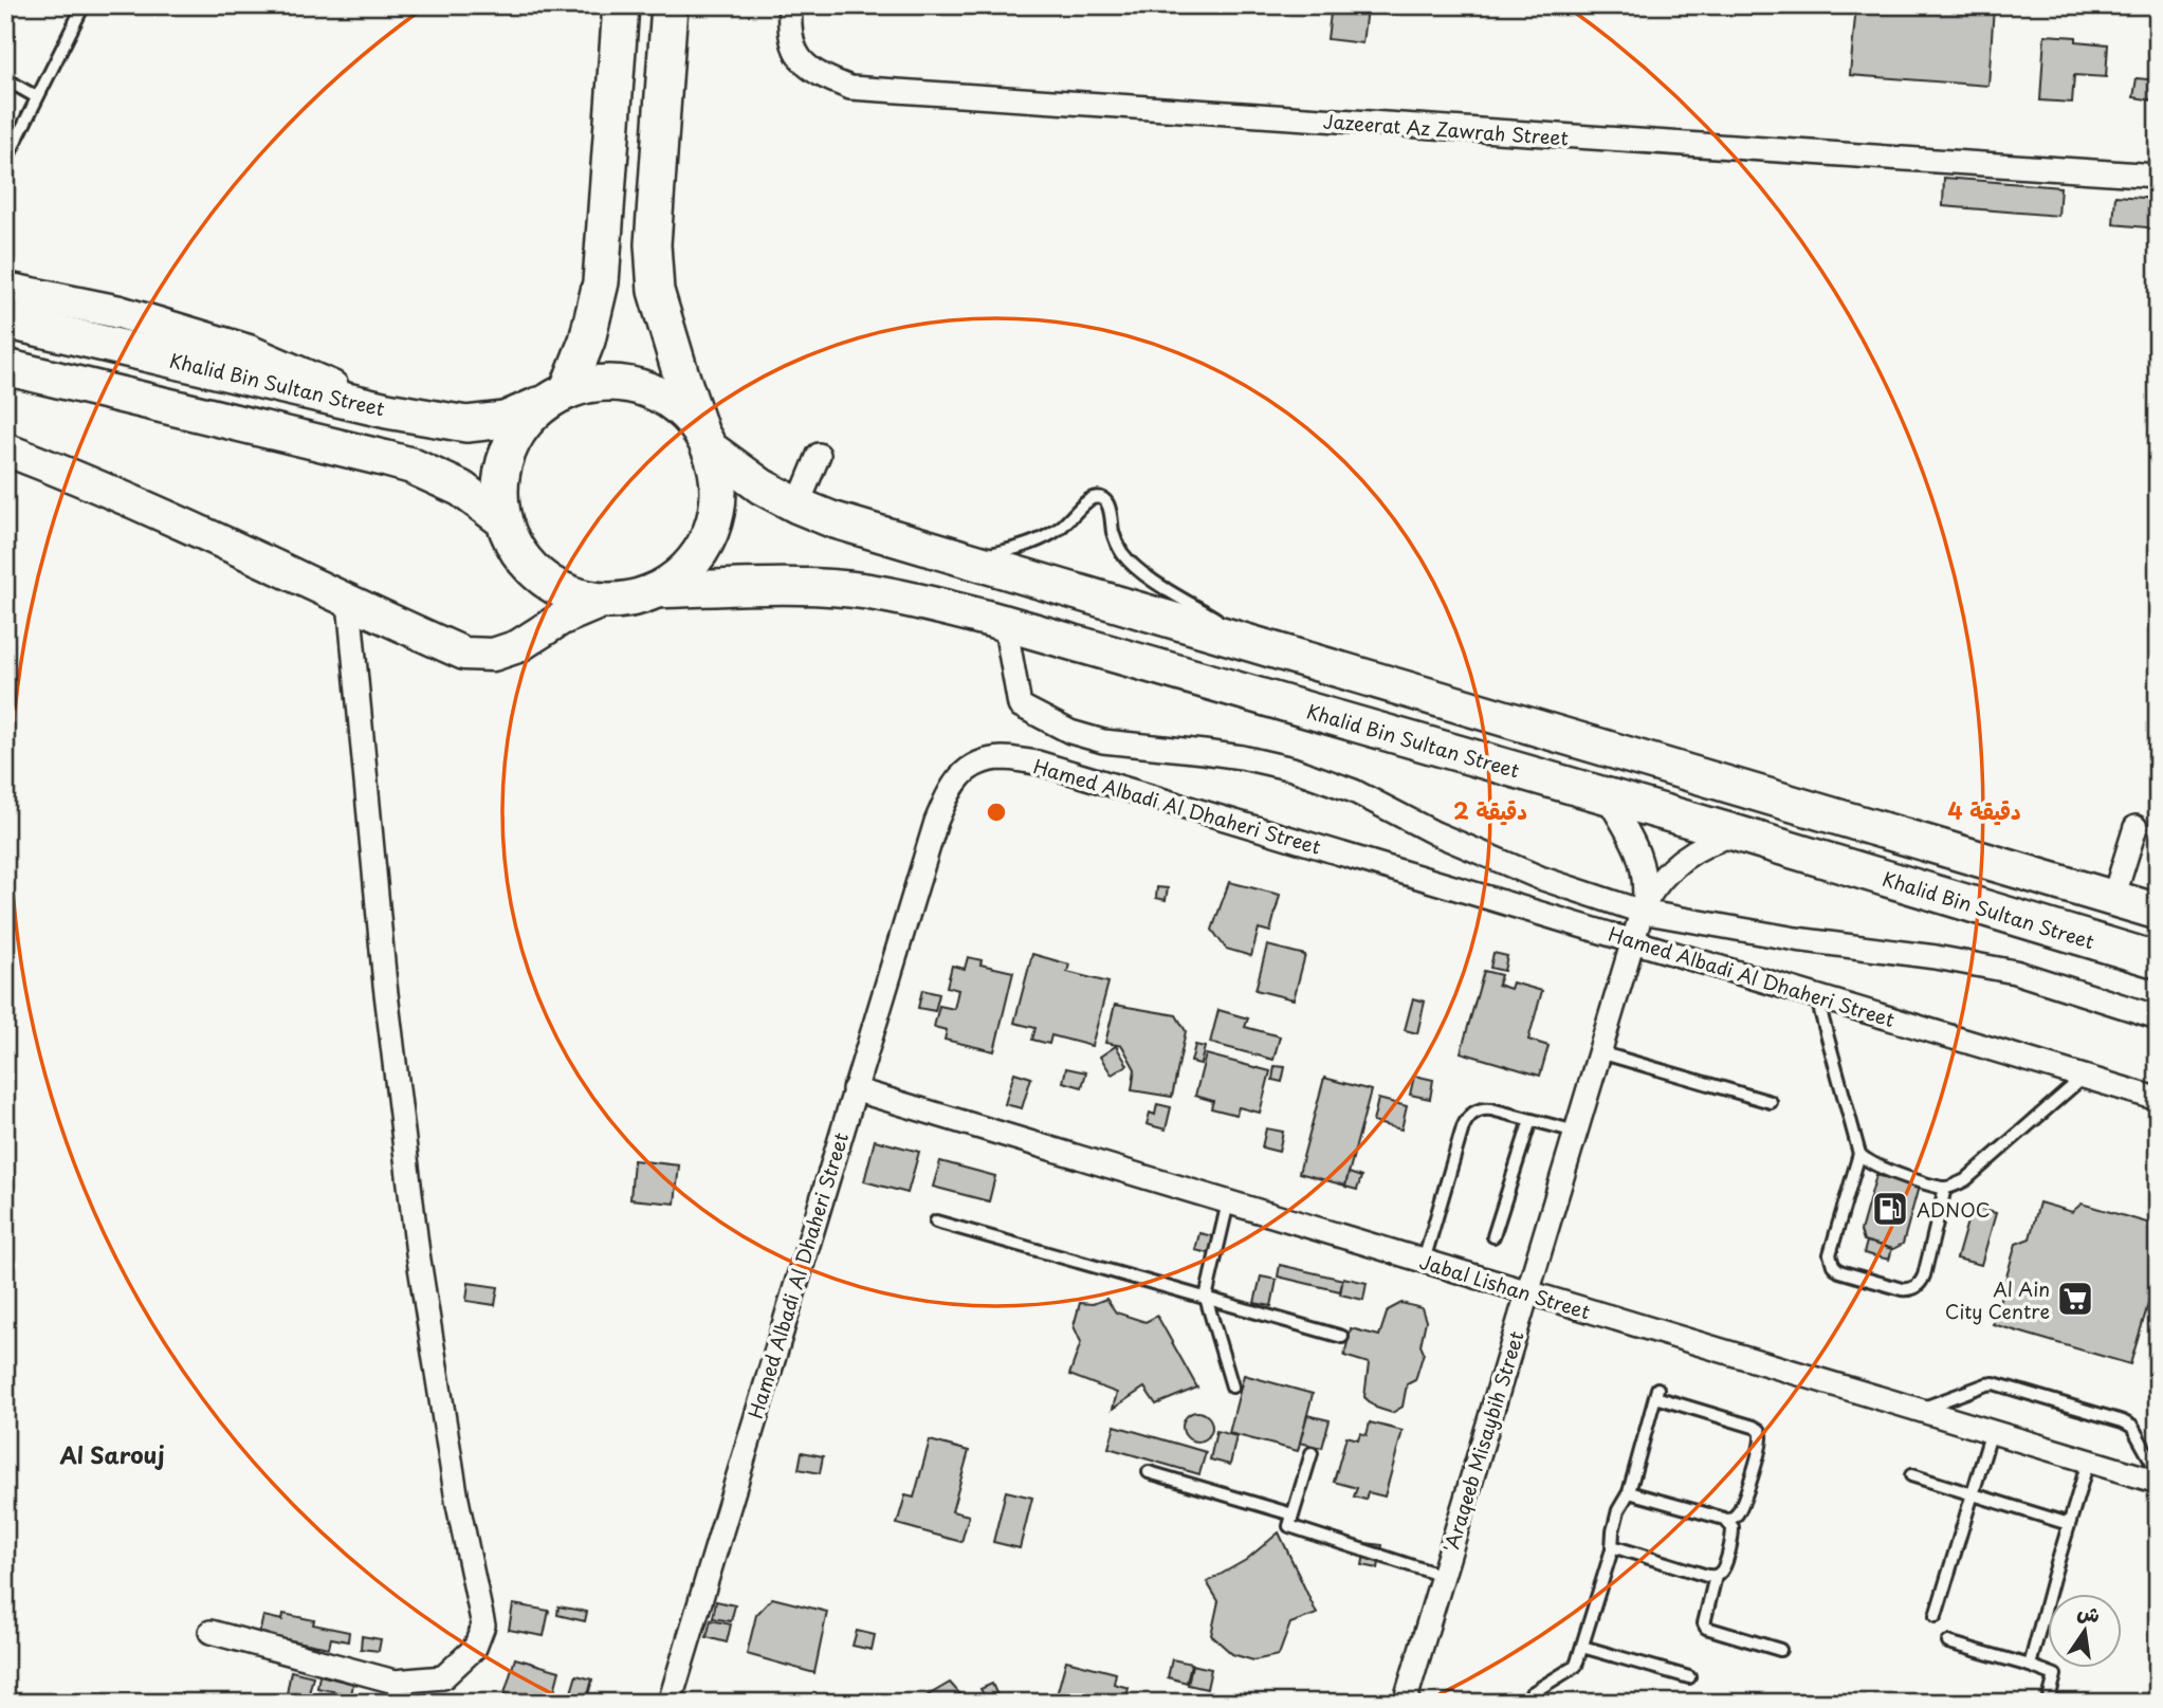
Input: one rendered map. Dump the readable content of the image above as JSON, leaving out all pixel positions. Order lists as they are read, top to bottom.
{
  "streets": {
    "main road": ["Khalid Bin Sultan Street"],
    "street": [
      "Jazeerat Az Zawrah Street",
      "Hamed Albadi Al Dhaheri Street",
      "Jabal Lishan Street",
      "'Araqeeb Misaybih Street"
    ]
  },
  "crossings": [
    ["Khalid Bin Sultan Street", "'Araqeeb Misaybih Street"],
    ["Hamed Albadi Al Dhaheri Street", "Jabal Lishan Street"],
    ["Hamed Albadi Al Dhaheri Street", "'Araqeeb Misaybih Street"],
    ["Jabal Lishan Street", "'Araqeeb Misaybih Street"]
  ],
  "districts": ["Al Sarouj"],
  "places": {
    "fuel station": ["ADNOC"],
    "supermarket": ["Al Ain City Centre"]
  },
  "north": "top",
  "rings": ["2 دقيقة", "4 دقيقة"]
}
